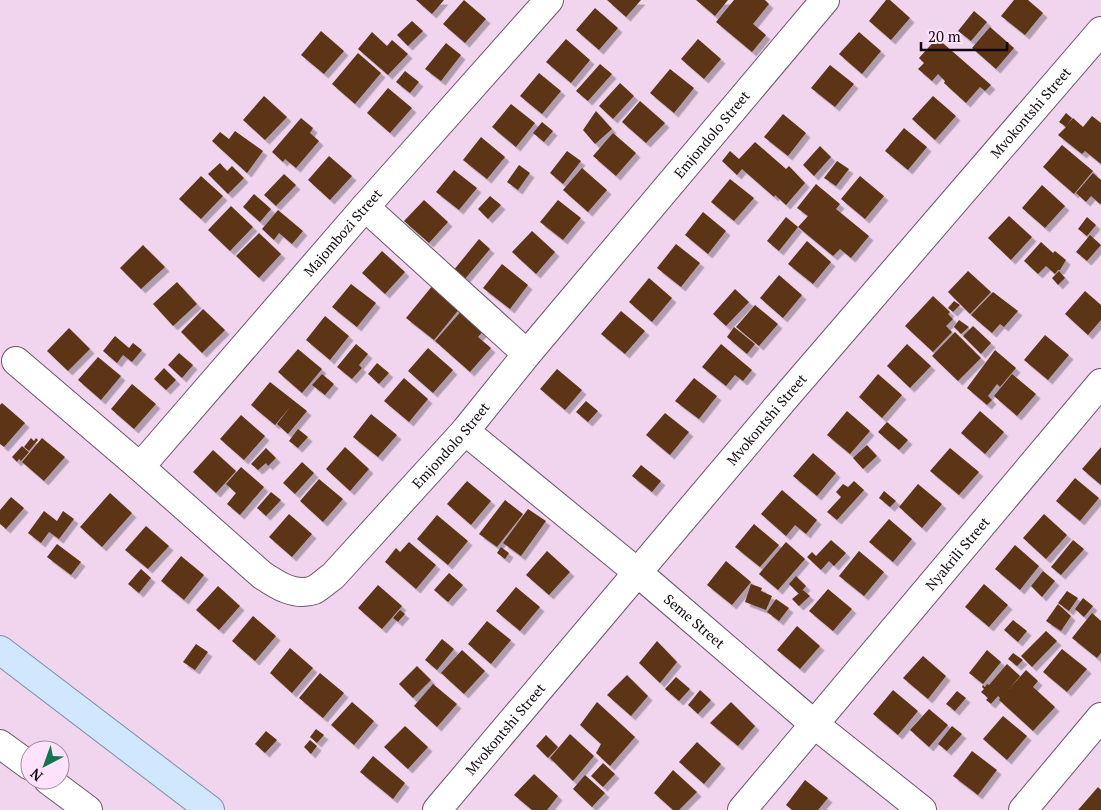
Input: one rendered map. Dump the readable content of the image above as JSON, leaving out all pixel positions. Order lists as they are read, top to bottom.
{
  "streets": {
    "street": [
      "Mvokontshi Street",
      "Emjondolo Street",
      "Majombozi Street",
      "Nyakrili Street",
      "Seme Street"
    ]
  },
  "crossings": [
    ["Mvokontshi Street", "Seme Street"],
    ["Emjondolo Street", "Majombozi Street"],
    ["Emjondolo Street", "Seme Street"],
    ["Nyakrili Street", "Seme Street"]
  ],
  "scale_bar": "20 m",
  "north": "bottom left"
}
